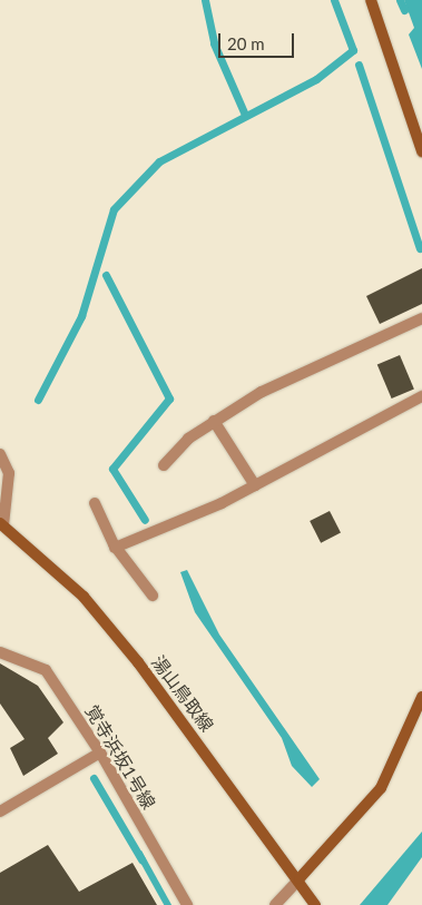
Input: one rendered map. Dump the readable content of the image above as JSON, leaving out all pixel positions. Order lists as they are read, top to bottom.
{
  "streets": {
    "main road": ["湯山鳥取線"],
    "street": ["覚寺浜坂1号線"]
  },
  "scale_bar": "20 m"
}
